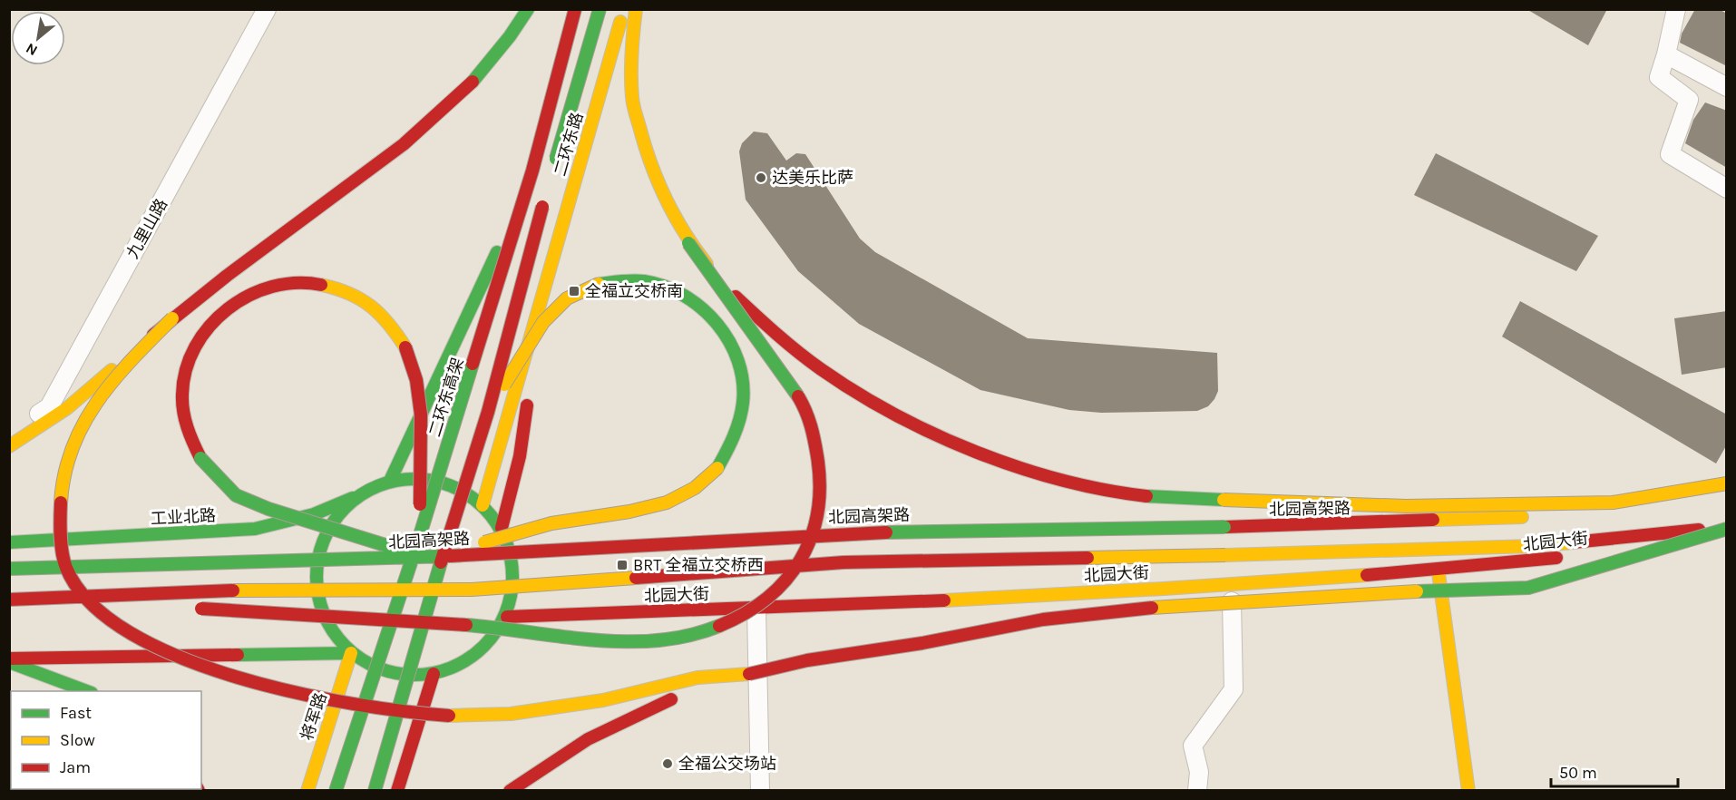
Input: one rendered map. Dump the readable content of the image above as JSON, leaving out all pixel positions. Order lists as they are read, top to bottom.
{
  "streets": {
    "main road": [
      "二环东路",
      "二环东高架",
      "北园高架路",
      "工业北路",
      "北园大街",
      "将军路"
    ],
    "street": ["九里山路"]
  },
  "places": {
    "other": ["达美乐比萨", "全福公交场站"],
    "transit": ["全福立交桥南", "BRT 全福立交桥西"]
  },
  "legend": ["Fast", "Slow", "Jam"],
  "scale_bar": "50 m",
  "north": "bottom left"
}
